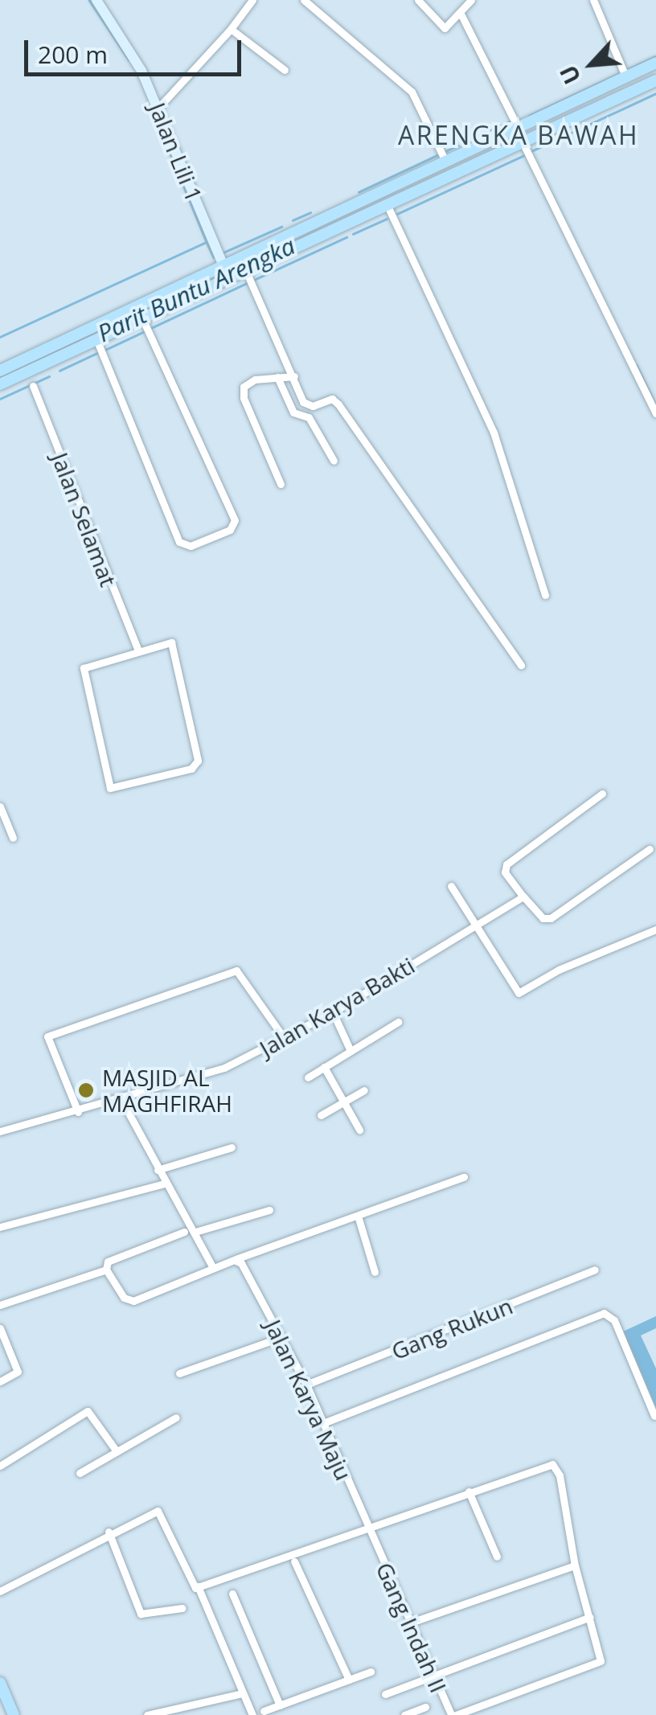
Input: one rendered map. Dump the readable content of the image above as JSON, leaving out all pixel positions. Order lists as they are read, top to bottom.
{
  "streets": {
    "street": [
      "Jalan Lili 1",
      "Jalan Selamat",
      "Jalan Karya Bakti",
      "Gang Rukun",
      "Jalan Karya Maju",
      "Gang Indah II"
    ]
  },
  "crossings": [
    ["Gang Rukun", "Jalan Karya Maju"],
    ["Jalan Karya Maju", "Gang Indah II"]
  ],
  "districts": ["ARENGKA BAWAH"],
  "water": ["Parit Buntu Arengka"],
  "places": ["MASJID AL MAGHFIRAH"],
  "scale_bar": "200 m",
  "north": "bottom left"
}
